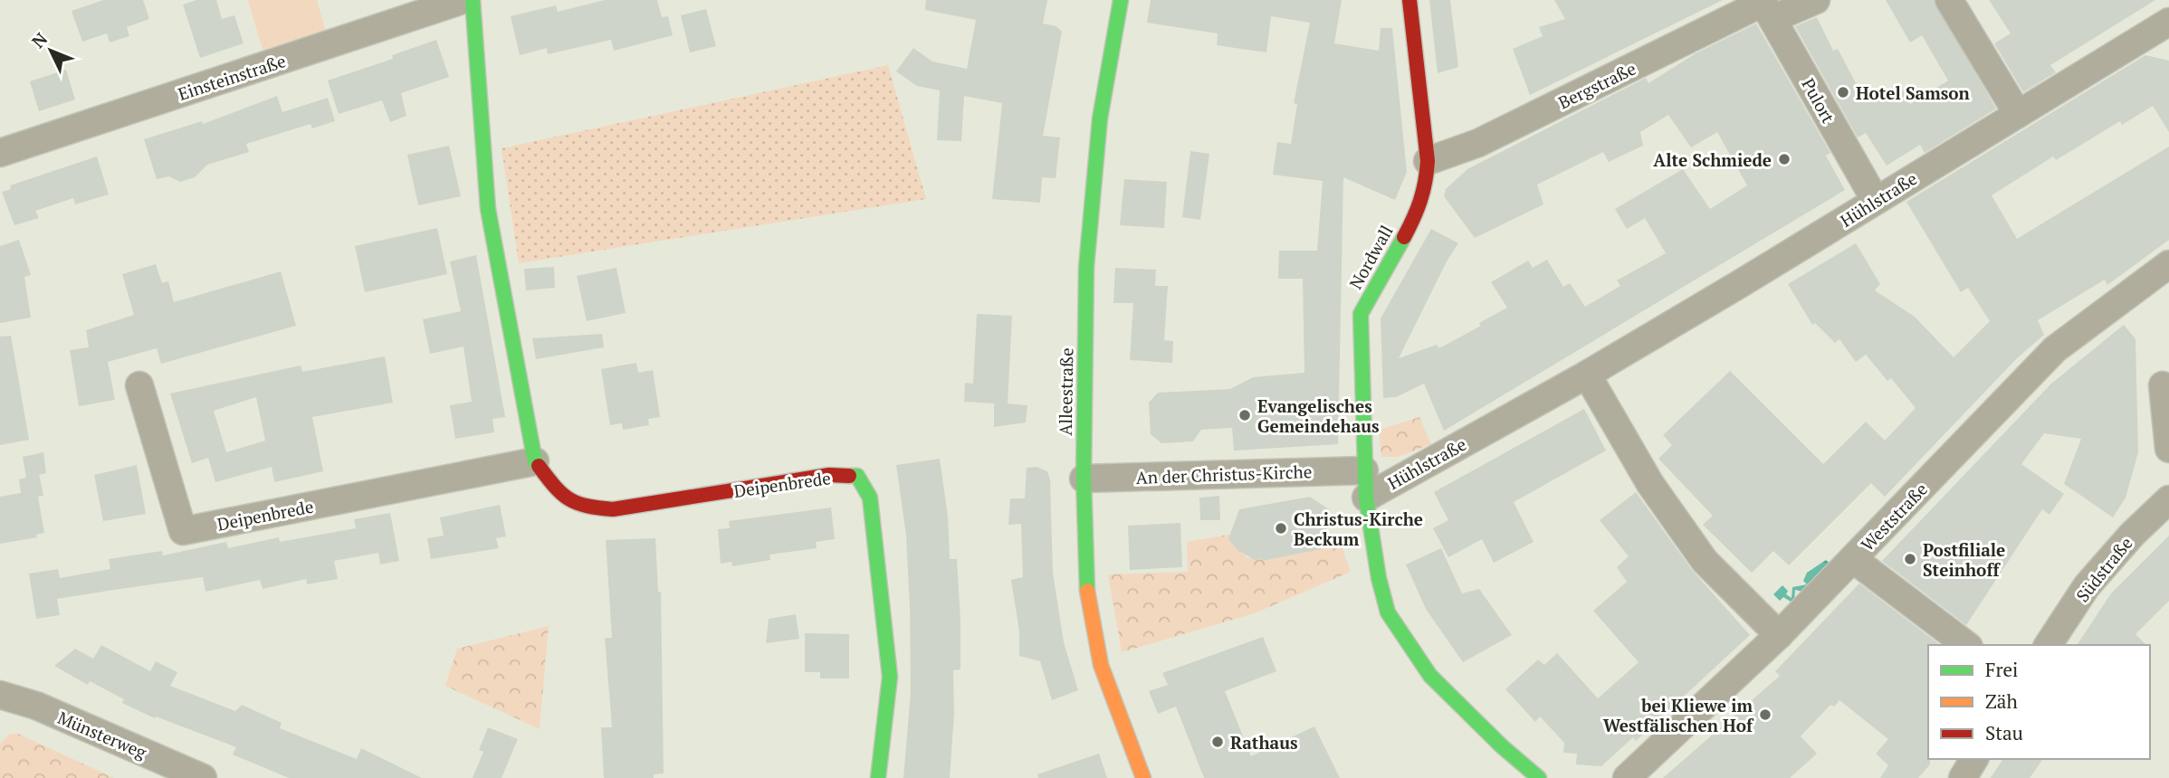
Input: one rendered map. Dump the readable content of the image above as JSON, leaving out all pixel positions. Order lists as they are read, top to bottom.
{
  "streets": {
    "street": [
      "Einsteinstraße",
      "Bergstraße",
      "Pulort",
      "Hühlstraße",
      "Nordwall",
      "Alleestraße",
      "An der Christus-Kirche",
      "Deipenbrede",
      "Weststraße",
      "Südstraße",
      "Münsterweg"
    ]
  },
  "crossings": [
    ["Bergstraße", "Pulort"],
    ["Bergstraße", "Nordwall"],
    ["Pulort", "Hühlstraße"],
    ["Hühlstraße", "Nordwall"],
    ["Nordwall", "An der Christus-Kirche"],
    ["Alleestraße", "An der Christus-Kirche"]
  ],
  "places": [
    "Hotel Samson",
    "Alte Schmiede",
    "Evangelisches Gemeindehaus",
    "Christus-Kirche Beckum",
    "Postfiliale Steinhoff",
    "bei Kliewe im Westfälischen Hof",
    "Rathaus"
  ],
  "legend": ["Frei", "Zäh", "Stau"],
  "north": "top left"
}
